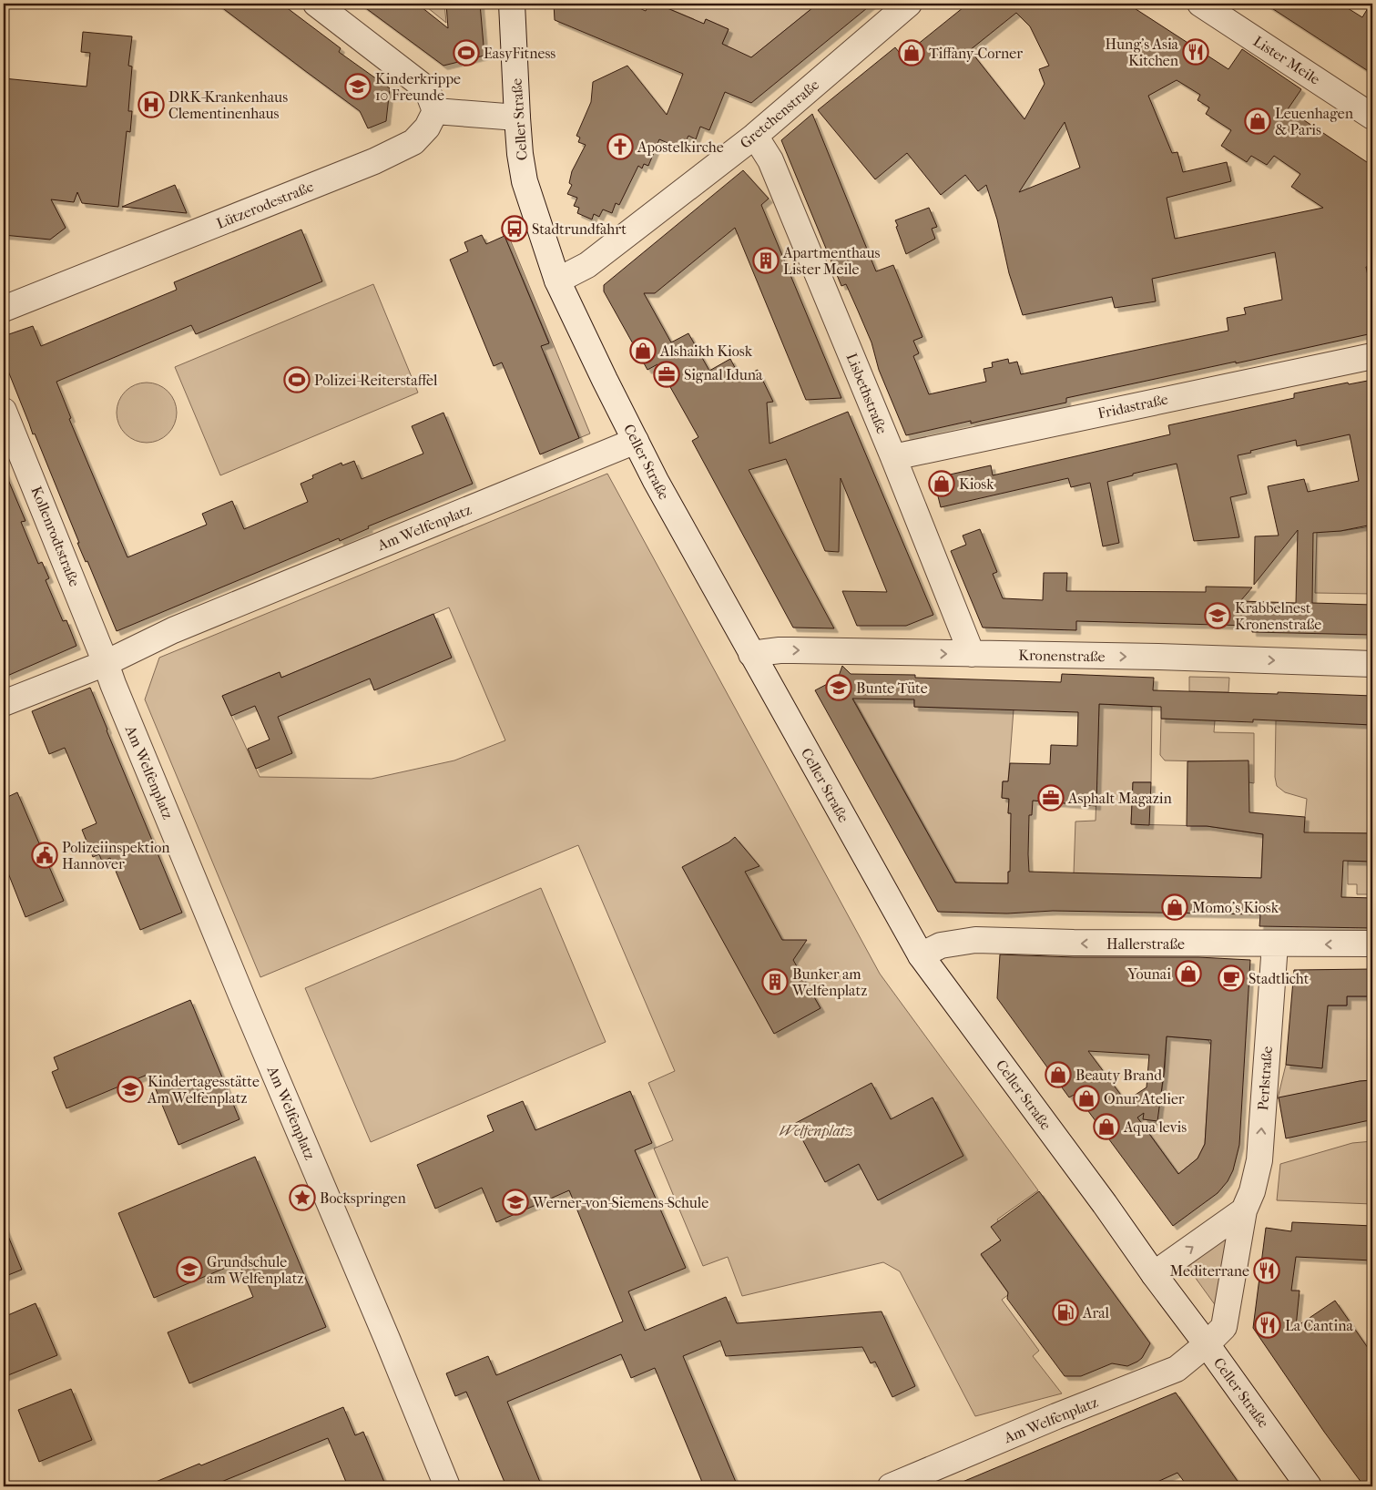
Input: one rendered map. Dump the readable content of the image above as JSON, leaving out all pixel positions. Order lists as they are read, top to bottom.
{
  "streets": {
    "street": [
      "Lister Meile",
      "Gretchenstraße",
      "Celler Straße",
      "Lützerodestraße",
      "Lisbethstraße",
      "Fridastraße",
      "Am Welfenplatz",
      "Kollenrodtstraße",
      "Kronenstraße",
      "Hallerstraße",
      "Perlstraße"
    ]
  },
  "crossings": [
    ["Gretchenstraße", "Celler Straße"],
    ["Gretchenstraße", "Lisbethstraße"],
    ["Celler Straße", "Am Welfenplatz"],
    ["Celler Straße", "Kronenstraße"],
    ["Celler Straße", "Hallerstraße"],
    ["Celler Straße", "Perlstraße"],
    ["Lisbethstraße", "Fridastraße"],
    ["Lisbethstraße", "Kronenstraße"],
    ["Am Welfenplatz", "Kollenrodtstraße"],
    ["Am Welfenplatz", "Perlstraße"],
    ["Hallerstraße", "Perlstraße"]
  ],
  "one_way": ["Kronenstraße", "Hallerstraße", "Perlstraße"],
  "parks": ["Welfenplatz"],
  "places": {
    "restaurant": ["Hung's Asia Kitchen", "Mediterrane", "La Cantina"],
    "sports": ["EasyFitness", "Polizei-Reiterstaffel"],
    "shop": [
      "Tiffany-Corner",
      "Leuenhagen & Paris",
      "Alshaikh Kiosk",
      "Kiosk",
      "Momo's Kiosk",
      "Younai",
      "Beauty Brand",
      "Onur Atelier",
      "Aqua levis"
    ],
    "school or university": [
      "Kinderkrippe 10 Freunde",
      "Krabbelnest Kronenstraße",
      "Bunte Tüte",
      "Kindertagesstätte Am Welfenplatz",
      "Werner-von-Siemens-Schule",
      "Grundschule am Welfenplatz"
    ],
    "hospital": ["DRK-Krankenhaus Clementinenhaus"],
    "church": ["Apostelkirche"],
    "bus stop": ["Stadtrundfahrt"],
    "building": ["Apartmenthaus Lister Meile", "Bunker am Welfenplatz"],
    "office": ["Signal Iduna", "Asphalt Magazin"],
    "public building": ["Polizeiinspektion Hannover"],
    "cafe": ["Stadtlicht"],
    "place": ["Bockspringen"],
    "fuel station": ["Aral"]
  }
}
